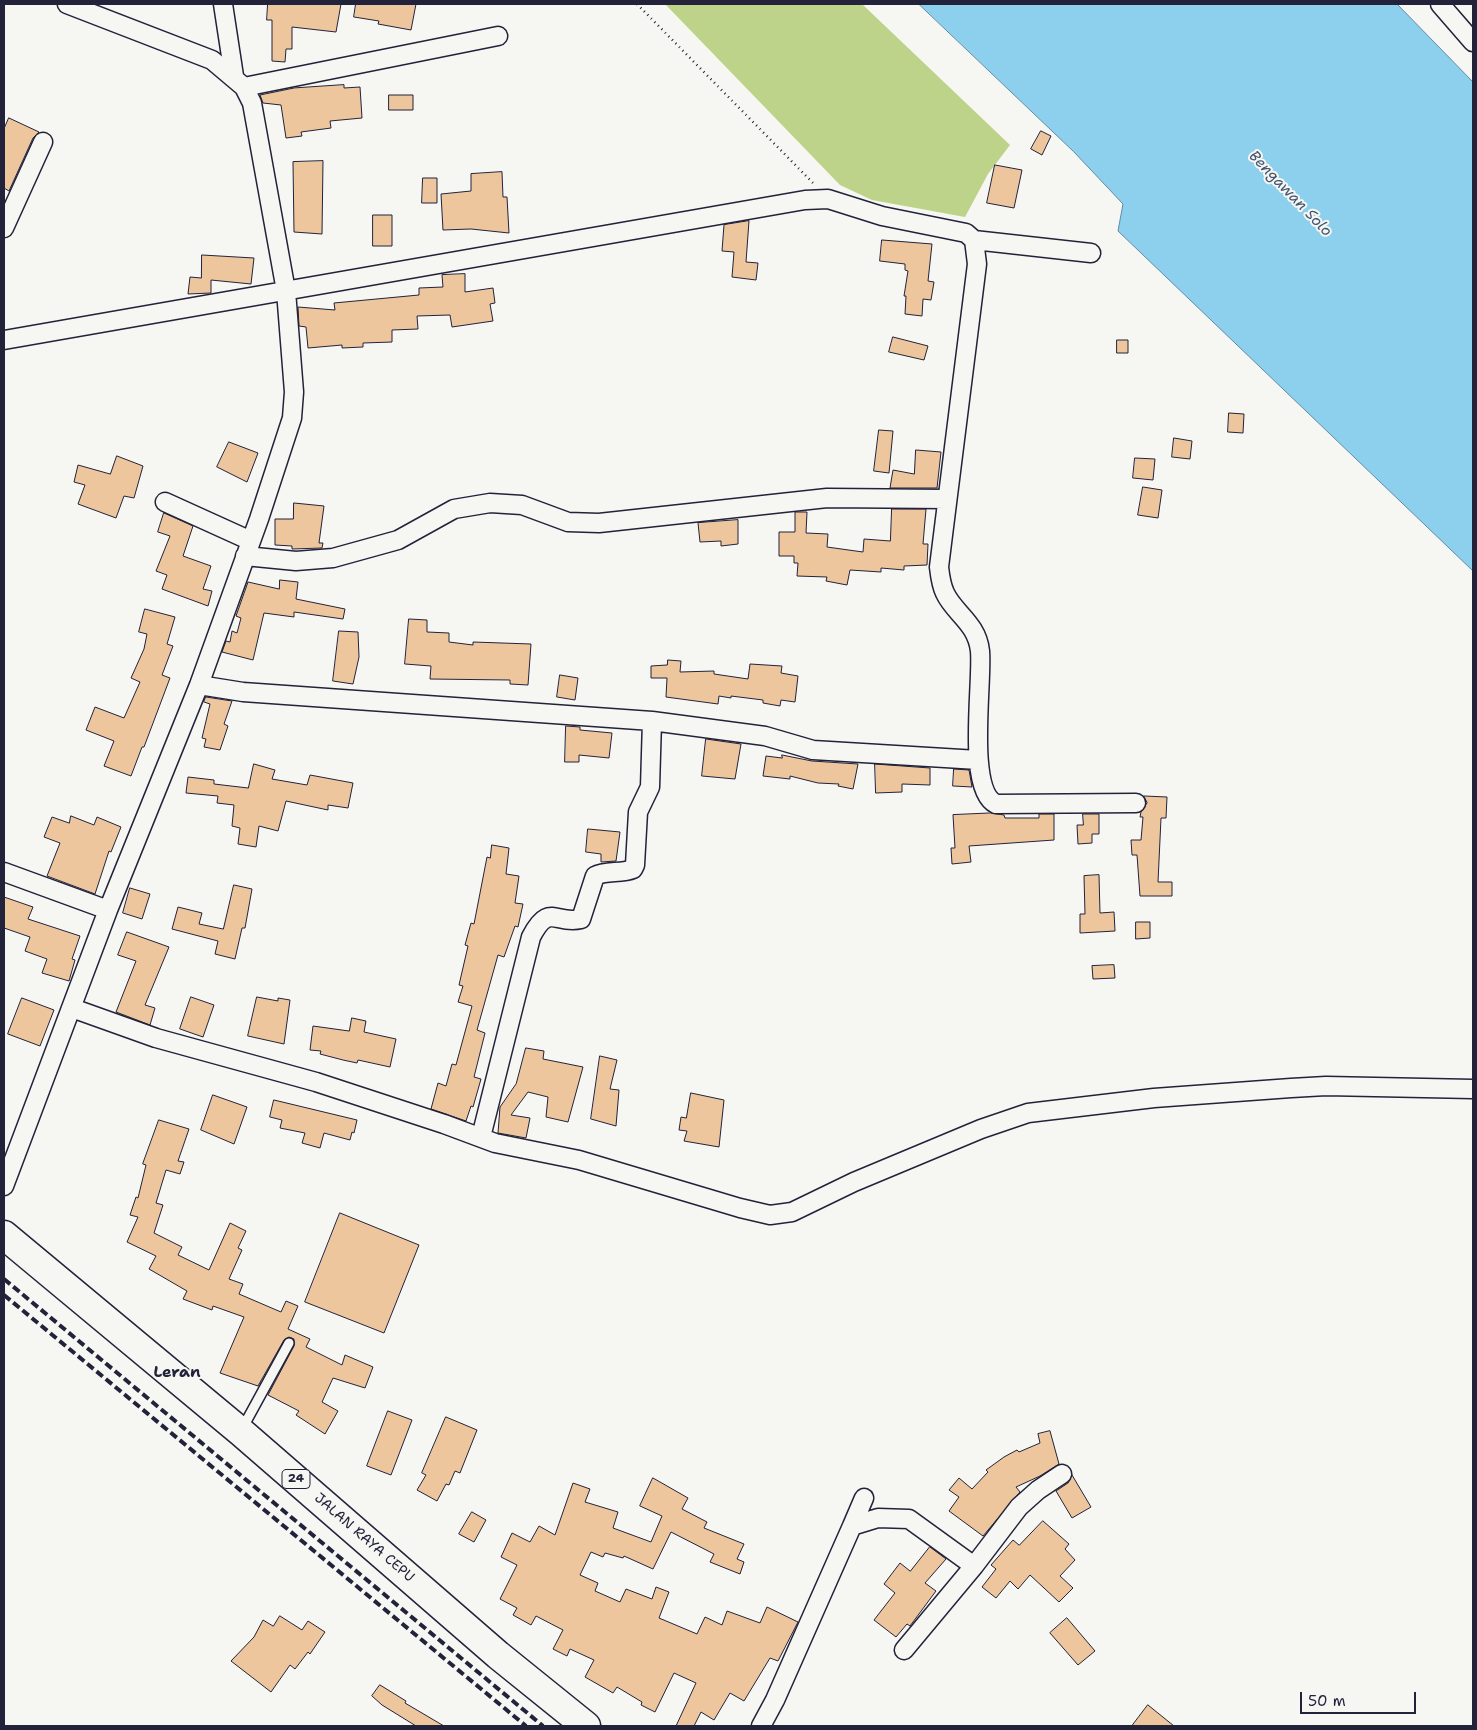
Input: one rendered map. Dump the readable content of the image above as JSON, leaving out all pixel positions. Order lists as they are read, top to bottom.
{
  "streets": {
    "highway": ["24", "JALAN RAYA CEPU"]
  },
  "districts": ["Leran"],
  "water": ["Bengawan Solo"],
  "scale_bar": "50 m"
}
